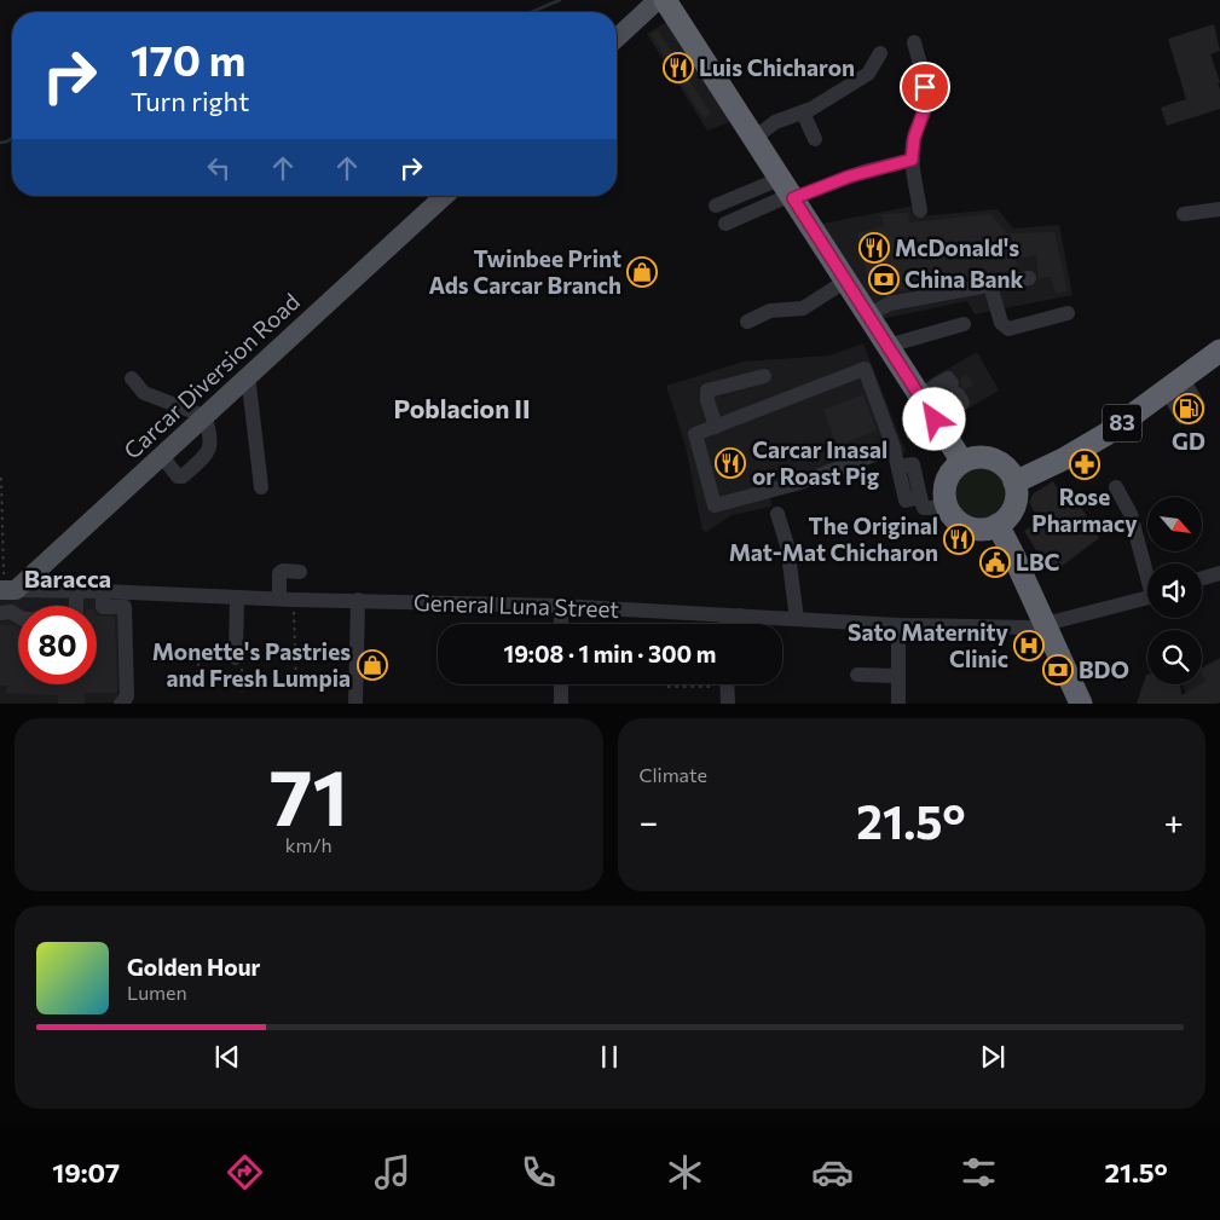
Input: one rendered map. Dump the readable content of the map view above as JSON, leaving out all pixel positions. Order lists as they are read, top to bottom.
{
  "streets": {
    "highway": ["83"],
    "main road": ["Carcar Diversion Road"],
    "street": ["General Luna Street"]
  },
  "crossings": [
    ["Carcar Diversion Road", "General Luna Street"]
  ],
  "districts": ["Poblacion II", "Baracca"],
  "places": {
    "restaurant": [
      "Luis Chicharon",
      "McDonald's",
      "Carcar Inasal or Roast Pig",
      "The Original Mat-Mat Chicharon"
    ],
    "shop": ["Twinbee Print Ads Carcar Branch", "Monette's Pastries and Fresh Lumpia"],
    "bank": ["China Bank", "BDO"],
    "fuel station": ["GD"],
    "pharmacy": ["Rose Pharmacy"],
    "public building": ["LBC"],
    "hospital": ["Sato Maternity Clinic"]
  },
  "north": "bottom right",
  "page": {
    "turn": ["170 m", "Turn right"],
    "limit": "80",
    "trip": "19:08 · 1 min · 300 m",
    "tile": [
      ["71", "km/h"],
      "Climate"
    ],
    "heat": ["−", "21.5°", "+"],
    "song": ["Golden Hour", "Lumen"],
    "tabs": ["19:07", "21.5°"]
  }
}
